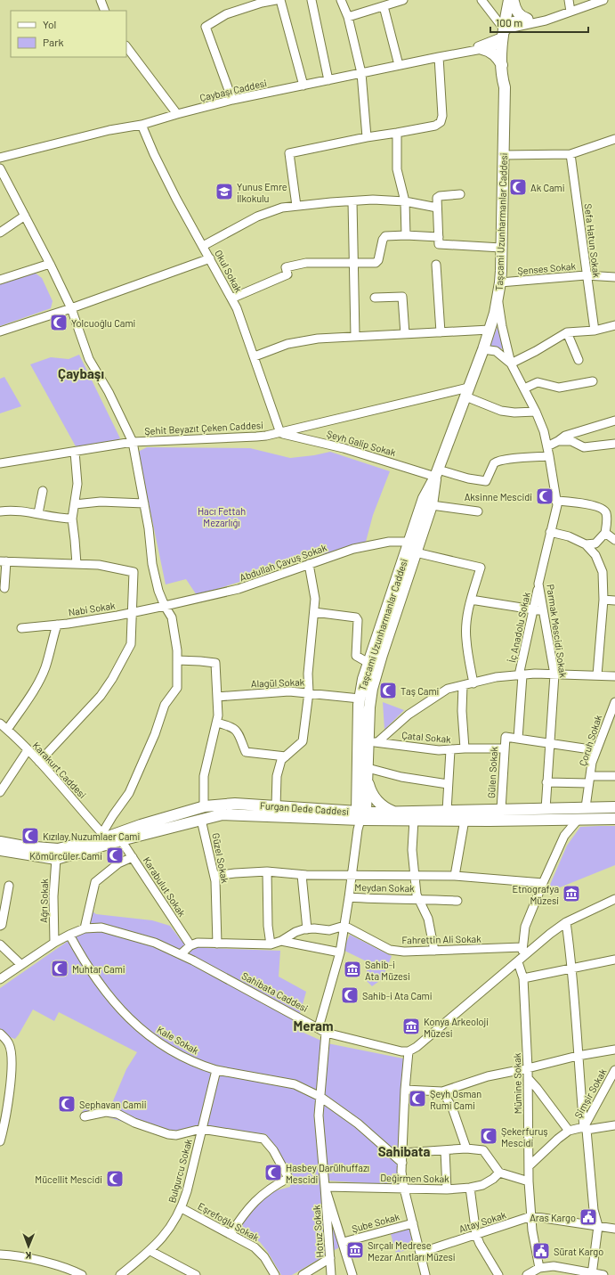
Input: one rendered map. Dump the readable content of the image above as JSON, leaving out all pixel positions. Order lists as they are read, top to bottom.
{
  "streets": {
    "main road": ["Taşcami Uzunharmanlar Caddesi", "Furgan Dede Caddesi"],
    "street": [
      "Çaybaşı Caddesi",
      "Sefa Hatun Sokak",
      "Şenses Sokak",
      "Okul Sokak",
      "Şehit Beyazıt Çeken Caddesi",
      "Şeyh Galip Sokak",
      "Abdullah Çavuş Sokak",
      "Nabi Sokak",
      "İç Anadolu Sokak",
      "Parmak Mescidi Sokak",
      "Alagül Sokak",
      "Çatal Sokak",
      "Çoruh Sokak",
      "Karakurt Caddesi",
      "Gülen Sokak",
      "Güzel Sokak",
      "Karabulut Sokak",
      "Meydan Sokak",
      "Ağrı Sokak",
      "Fahrettin Ali Sokak",
      "Sahibata Caddesi",
      "Kale Sokak",
      "Mümine Sokak",
      "Şimşir Sokak",
      "Bulgurcu Sokak",
      "Değirmen Sokak",
      "Eşrefoğlu Sokak",
      "Altay Sokak",
      "Şube Sokak",
      "Hotuz Sokak"
    ]
  },
  "crossings": [
    ["Çaybaşı Caddesi", "Taşcami Uzunharmanlar Caddesi"],
    ["Çaybaşı Caddesi", "Okul Sokak"],
    ["Taşcami Uzunharmanlar Caddesi", "Şenses Sokak"],
    ["Taşcami Uzunharmanlar Caddesi", "Şehit Beyazıt Çeken Caddesi"],
    ["Taşcami Uzunharmanlar Caddesi", "Şeyh Galip Sokak"],
    ["Taşcami Uzunharmanlar Caddesi", "Abdullah Çavuş Sokak"],
    ["Taşcami Uzunharmanlar Caddesi", "Parmak Mescidi Sokak"],
    ["Taşcami Uzunharmanlar Caddesi", "Alagül Sokak"],
    ["Taşcami Uzunharmanlar Caddesi", "Çatal Sokak"],
    ["Taşcami Uzunharmanlar Caddesi", "Furgan Dede Caddesi"],
    ["Taşcami Uzunharmanlar Caddesi", "Meydan Sokak"],
    ["Taşcami Uzunharmanlar Caddesi", "Fahrettin Ali Sokak"],
    ["Taşcami Uzunharmanlar Caddesi", "Sahibata Caddesi"],
    ["Sefa Hatun Sokak", "Şenses Sokak"],
    ["Okul Sokak", "Şehit Beyazıt Çeken Caddesi"],
    ["Okul Sokak", "Şeyh Galip Sokak"],
    ["Şehit Beyazıt Çeken Caddesi", "Şeyh Galip Sokak"],
    ["Şeyh Galip Sokak", "Parmak Mescidi Sokak"],
    ["Abdullah Çavuş Sokak", "Nabi Sokak"],
    ["İç Anadolu Sokak", "Parmak Mescidi Sokak"],
    ["İç Anadolu Sokak", "Gülen Sokak"],
    ["Parmak Mescidi Sokak", "Furgan Dede Caddesi"],
    ["Çatal Sokak", "Gülen Sokak"],
    ["Çoruh Sokak", "Furgan Dede Caddesi"],
    ["Karakurt Caddesi", "Furgan Dede Caddesi"],
    ["Gülen Sokak", "Furgan Dede Caddesi"],
    ["Furgan Dede Caddesi", "Güzel Sokak"],
    ["Furgan Dede Caddesi", "Karabulut Sokak"],
    ["Furgan Dede Caddesi", "Ağrı Sokak"],
    ["Furgan Dede Caddesi", "Mümine Sokak"],
    ["Ağrı Sokak", "Sahibata Caddesi"],
    ["Fahrettin Ali Sokak", "Mümine Sokak"],
    ["Sahibata Caddesi", "Kale Sokak"],
    ["Kale Sokak", "Bulgurcu Sokak"],
    ["Mümine Sokak", "Altay Sokak"],
    ["Bulgurcu Sokak", "Eşrefoğlu Sokak"],
    ["Değirmen Sokak", "Hotuz Sokak"]
  ],
  "districts": ["Çaybaşı", "Meram", "Sahibata"],
  "parks": ["Hacı Fettah Mezarlığı"],
  "places": {
    "mosque": [
      "Ak Cami",
      "Yolcuoğlu Cami",
      "Aksinne Mescidi",
      "Taş Cami",
      "Kızılay Nuzumlaer Cami",
      "Kömürcüler Cami",
      "Muhtar Cami",
      "Sahib-i Ata Cami",
      "Şeyh Osman Rumi Cami",
      "Sephavan Camii",
      "Şekerfuruş Mescidi",
      "Hasbey Darülhuffazı Mescidi",
      "Mücellit Mescidi"
    ],
    "school or university": ["Yunus Emre İlkokulu"],
    "museum": [
      "Etnografya Müzesi",
      "Sahib-i Ata Müzesi",
      "Konya Arkeoloji Müzesi",
      "Sırçalı Medrese Mezar Anıtları Müzesi"
    ],
    "public building": ["Aras Kargo", "Sürat Kargo"]
  },
  "legend": ["Yol", "Park"],
  "scale_bar": "100 m",
  "north": "bottom"
}
